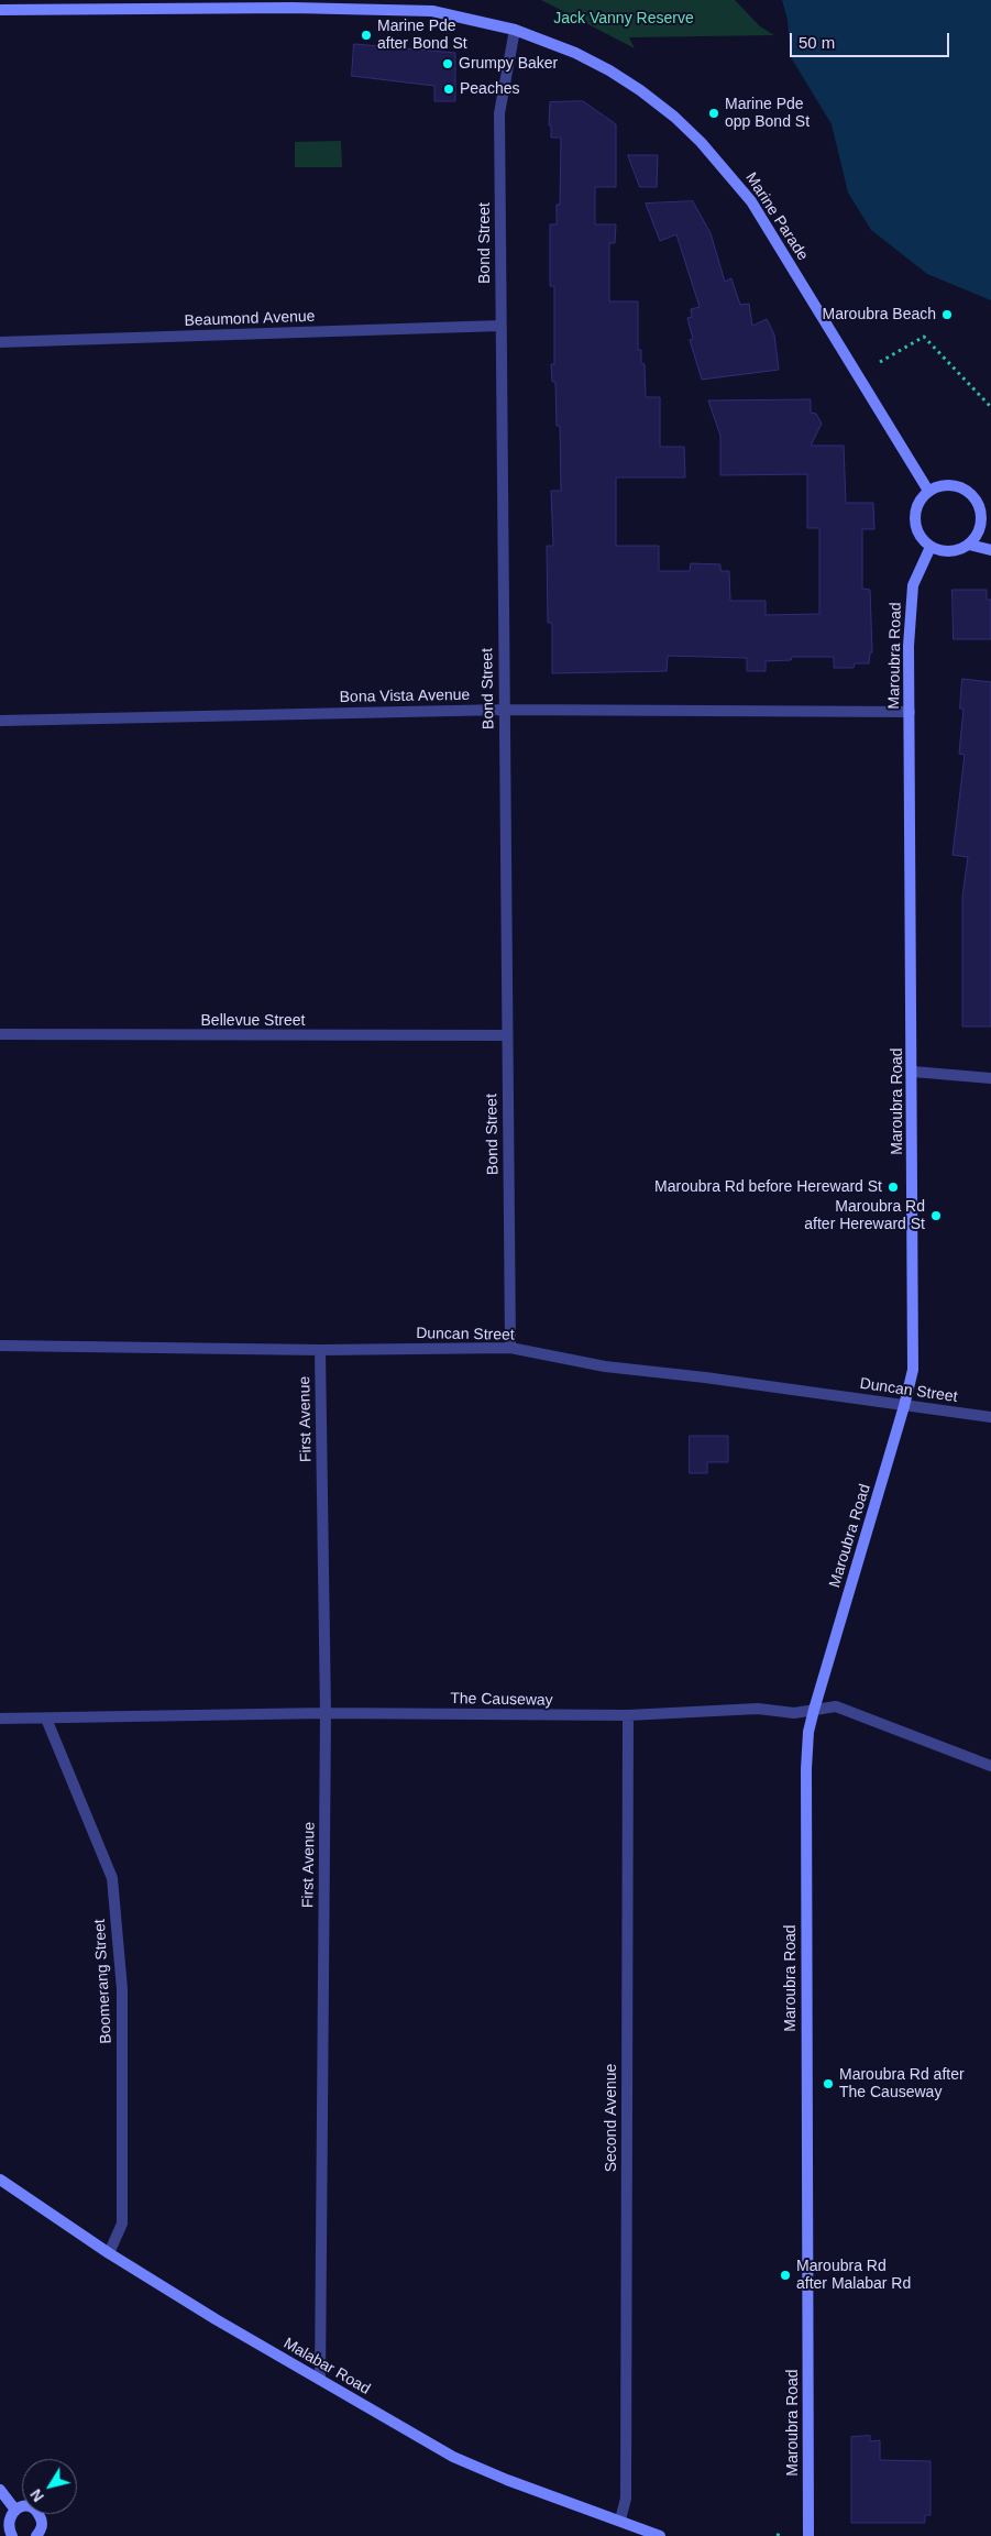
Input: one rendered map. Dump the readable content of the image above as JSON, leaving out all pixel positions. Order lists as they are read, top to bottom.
{
  "streets": {
    "street": [
      "Marine Parade",
      "Bond Street",
      "Beaumond Avenue",
      "Maroubra Road",
      "Bona Vista Avenue",
      "Bellevue Street",
      "Duncan Street",
      "First Avenue",
      "The Causeway",
      "Boomerang Street",
      "Second Avenue",
      "Malabar Road"
    ]
  },
  "crossings": [
    ["Marine Parade", "Bond Street"],
    ["Marine Parade", "Maroubra Road"],
    ["Bond Street", "Beaumond Avenue"],
    ["Bond Street", "Bona Vista Avenue"],
    ["Bond Street", "Bellevue Street"],
    ["Bond Street", "Duncan Street"],
    ["Maroubra Road", "Bona Vista Avenue"],
    ["Maroubra Road", "Duncan Street"],
    ["Maroubra Road", "The Causeway"],
    ["Duncan Street", "First Avenue"],
    ["First Avenue", "The Causeway"],
    ["First Avenue", "Malabar Road"],
    ["The Causeway", "Boomerang Street"],
    ["The Causeway", "Second Avenue"],
    ["Boomerang Street", "Malabar Road"],
    ["Second Avenue", "Malabar Road"]
  ],
  "parks": ["Jack Vanny Reserve"],
  "places": [
    "Marine Pde after Bond St",
    "Grumpy Baker",
    "Peaches",
    "Marine Pde opp Bond St",
    "Maroubra Beach",
    "Maroubra Rd before Hereward St",
    "Maroubra Rd after Hereward St",
    "Maroubra Rd after The Causeway",
    "Maroubra Rd after Malabar Rd"
  ],
  "scale_bar": "50 m",
  "north": "bottom left"
}
